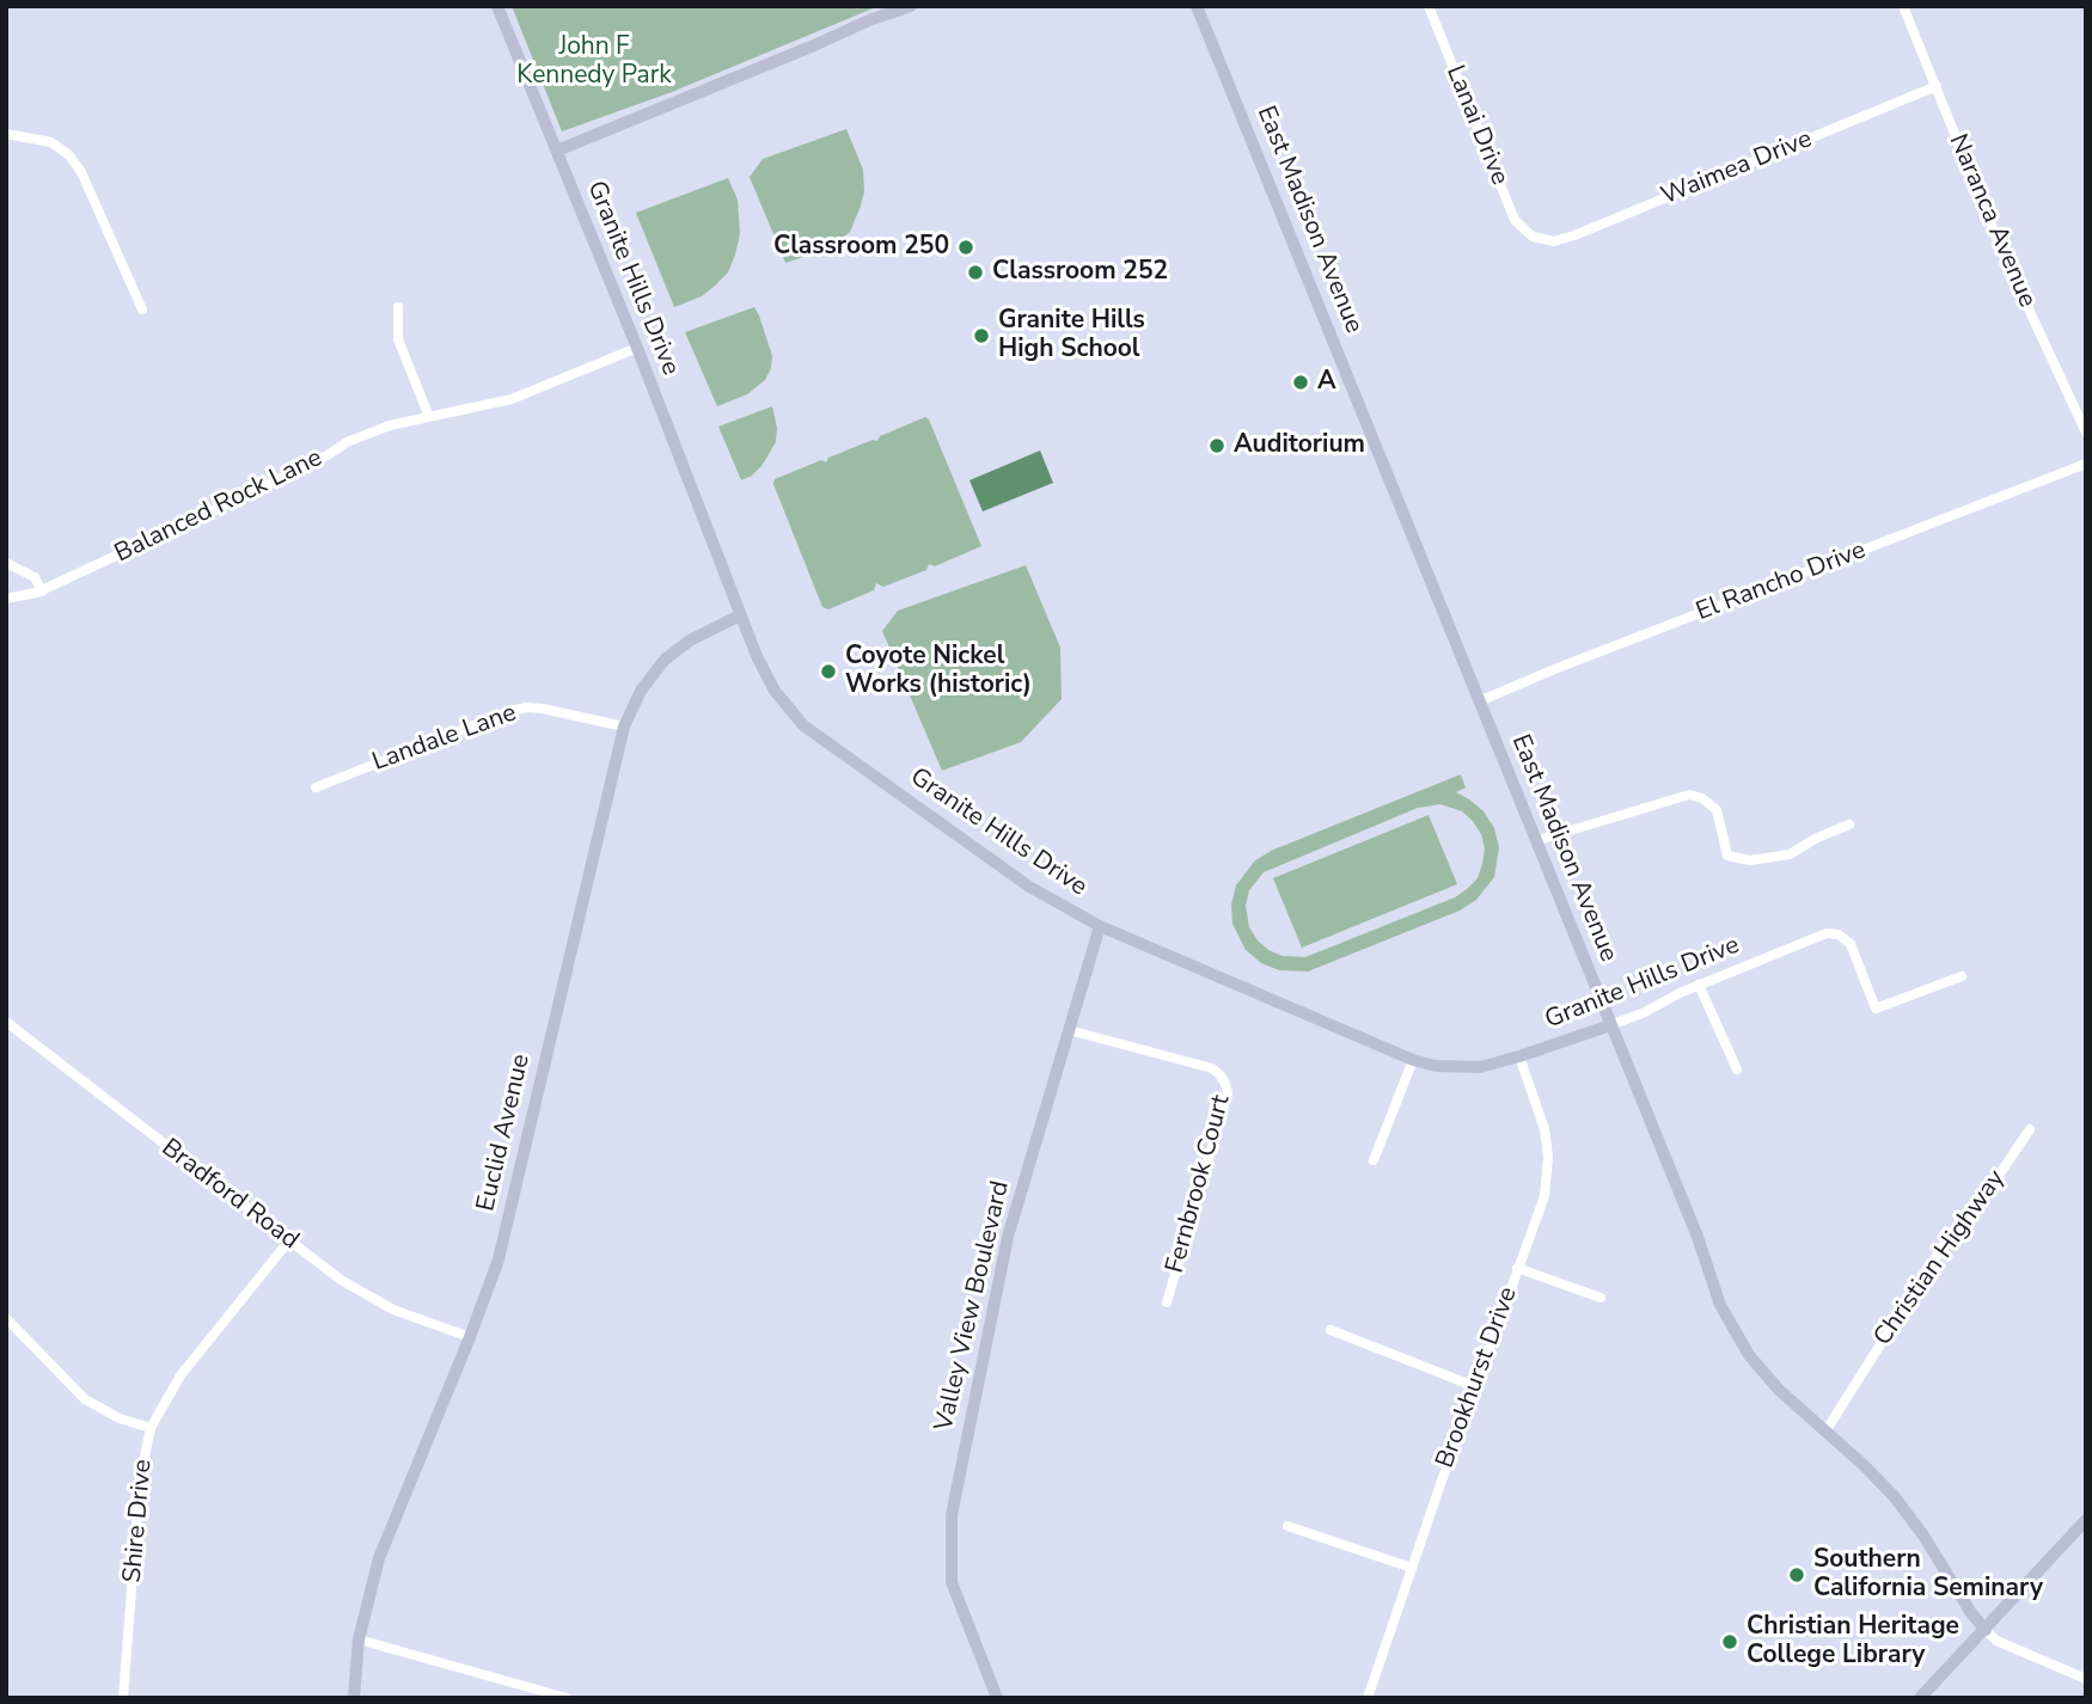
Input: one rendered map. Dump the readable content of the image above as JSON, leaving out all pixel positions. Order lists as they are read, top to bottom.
{
  "streets": {
    "street": [
      "Lanai Drive",
      "Waimea Drive",
      "East Madison Avenue",
      "Naranca Avenue",
      "Granite Hills Drive",
      "Balanced Rock Lane",
      "El Rancho Drive",
      "Landale Lane",
      "Euclid Avenue",
      "Fernbrook Court",
      "Bradford Road",
      "Christian Highway",
      "Valley View Boulevard",
      "Brookhurst Drive",
      "Shire Drive"
    ]
  },
  "crossings": [
    ["Lanai Drive", "Waimea Drive"],
    ["Waimea Drive", "Naranca Avenue"],
    ["East Madison Avenue", "Granite Hills Drive"],
    ["East Madison Avenue", "El Rancho Drive"],
    ["East Madison Avenue", "Christian Highway"],
    ["Granite Hills Drive", "Balanced Rock Lane"],
    ["Granite Hills Drive", "Euclid Avenue"],
    ["Granite Hills Drive", "Valley View Boulevard"],
    ["Granite Hills Drive", "Brookhurst Drive"],
    ["Landale Lane", "Euclid Avenue"],
    ["Euclid Avenue", "Bradford Road"],
    ["Fernbrook Court", "Valley View Boulevard"],
    ["Bradford Road", "Shire Drive"]
  ],
  "parks": ["John F Kennedy Park"],
  "places": [
    "Classroom 250",
    "Classroom 252",
    "Granite Hills High School",
    "A",
    "Auditorium",
    "Coyote Nickel Works (historic)",
    "Southern California Seminary",
    "Christian Heritage College Library"
  ]
}
